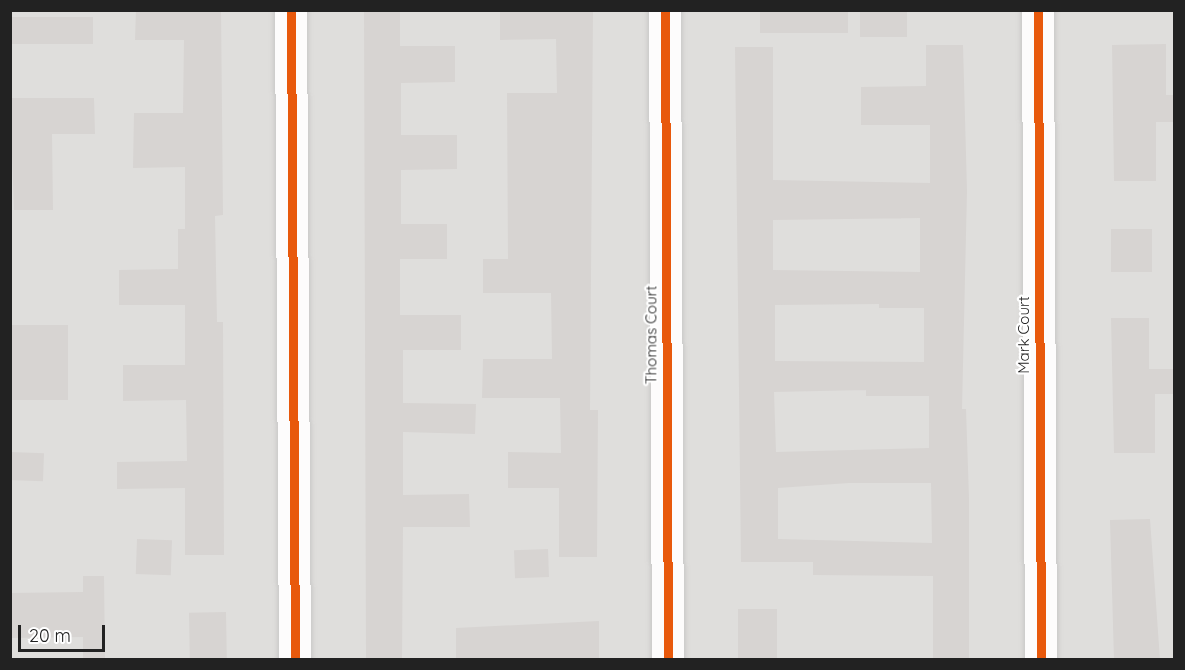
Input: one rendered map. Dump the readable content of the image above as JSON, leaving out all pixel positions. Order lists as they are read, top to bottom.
{
  "streets": {
    "street": ["Thomas Court", "Mark Court"]
  },
  "scale_bar": "20 m"
}
